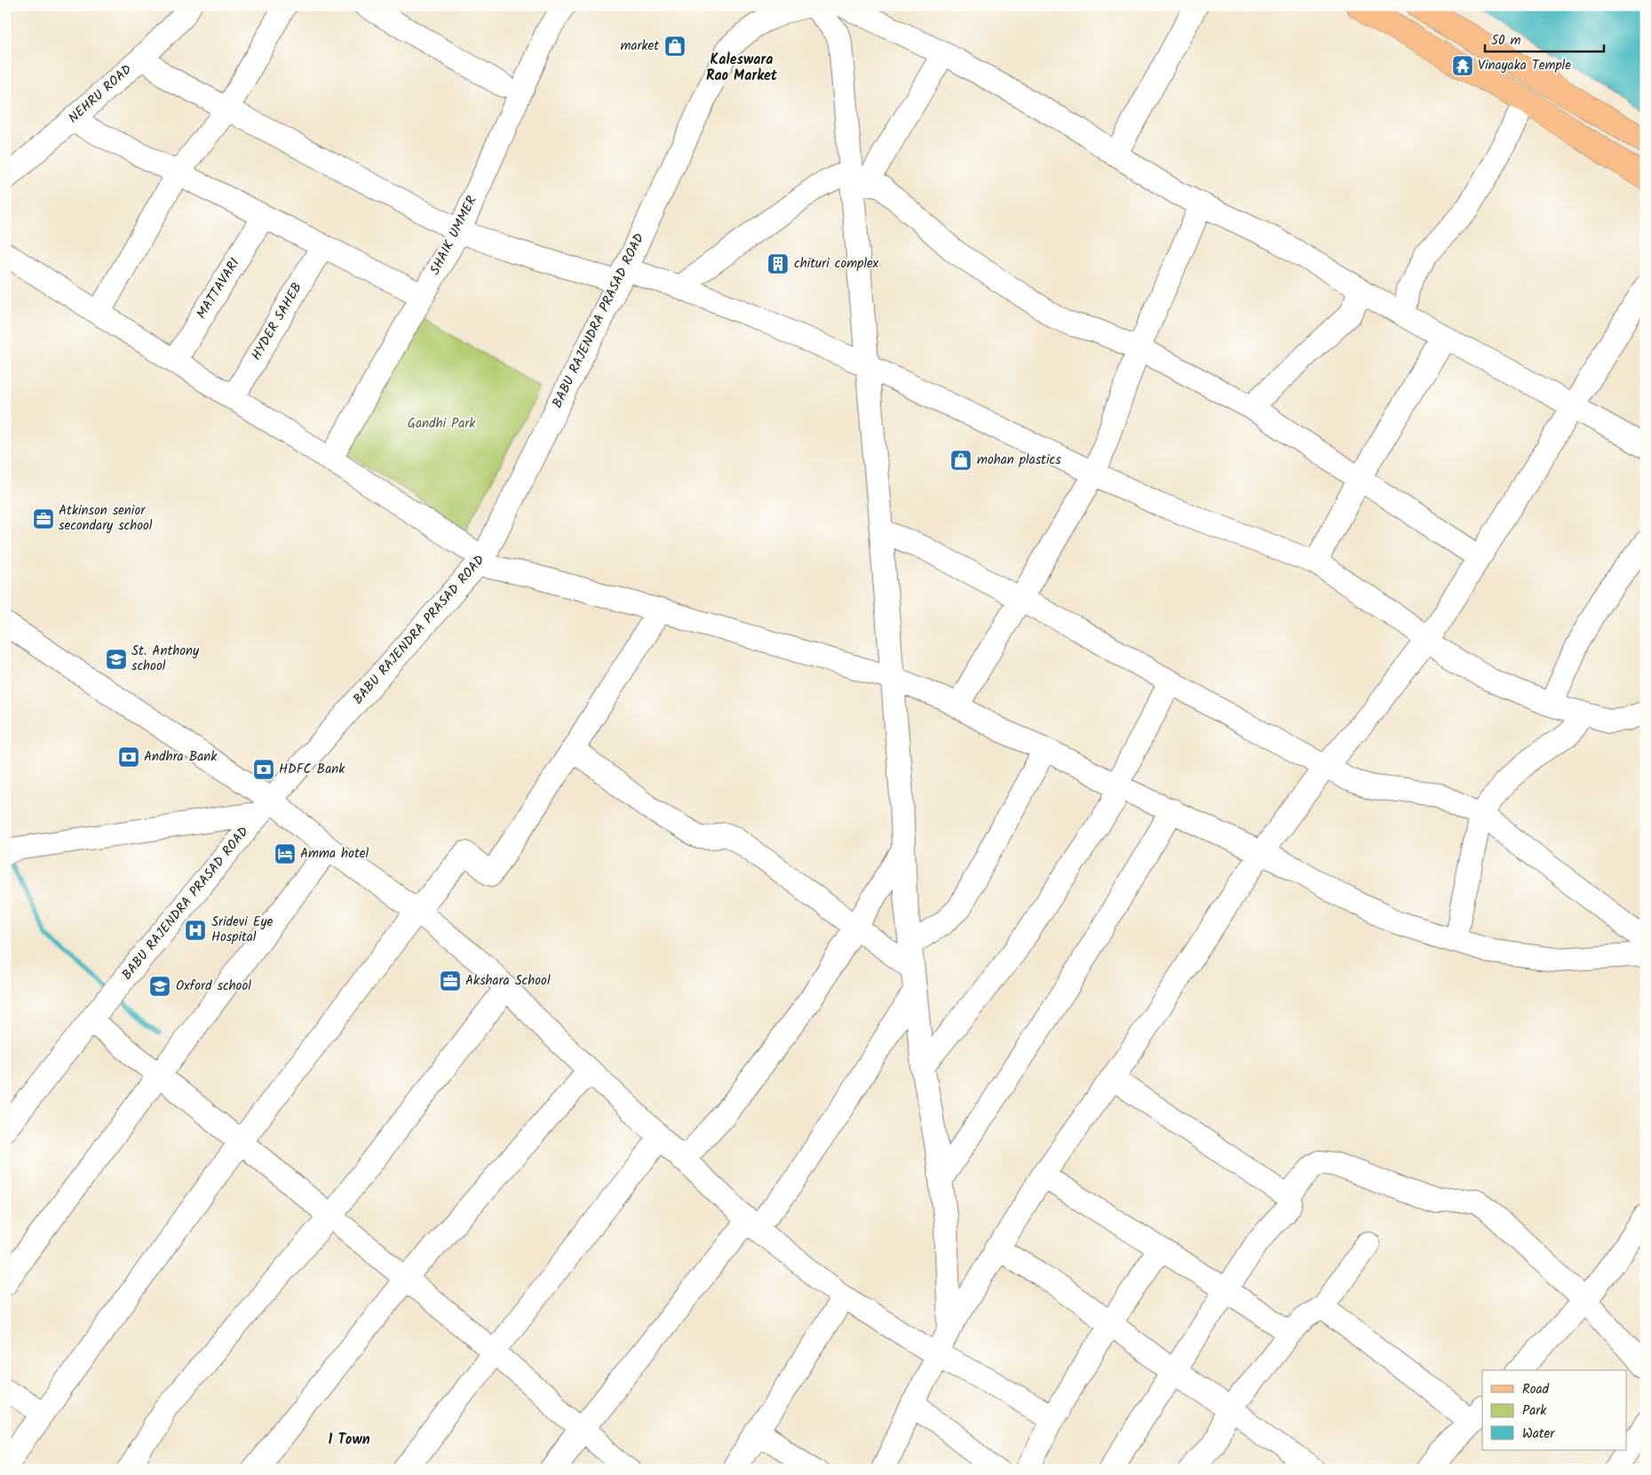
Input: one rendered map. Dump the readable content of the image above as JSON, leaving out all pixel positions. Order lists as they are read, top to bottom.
{
  "streets": {
    "street": [
      "NEHRU ROAD",
      "SHAIK UMMER",
      "MATTAVARI",
      "BABU RAJENDRA PRASAD ROAD",
      "HYDER SAHEB"
    ]
  },
  "districts": ["Kaleswara Rao Market", "1 Town"],
  "parks": ["Gandhi Park"],
  "places": {
    "shop": ["market", "mohan plastics"],
    "temple": ["Vinayaka Temple"],
    "building": ["chituri complex"],
    "office": ["Atkinson senior secondary school", "Akshara School"],
    "school or university": ["St. Anthony school", "Oxford school"],
    "bank": ["Andhra Bank", "HDFC Bank"],
    "hotel": ["Amma hotel"],
    "hospital": ["Sridevi Eye Hospital"]
  },
  "legend": ["Road", "Park", "Water"],
  "scale_bar": "50 m"
}
